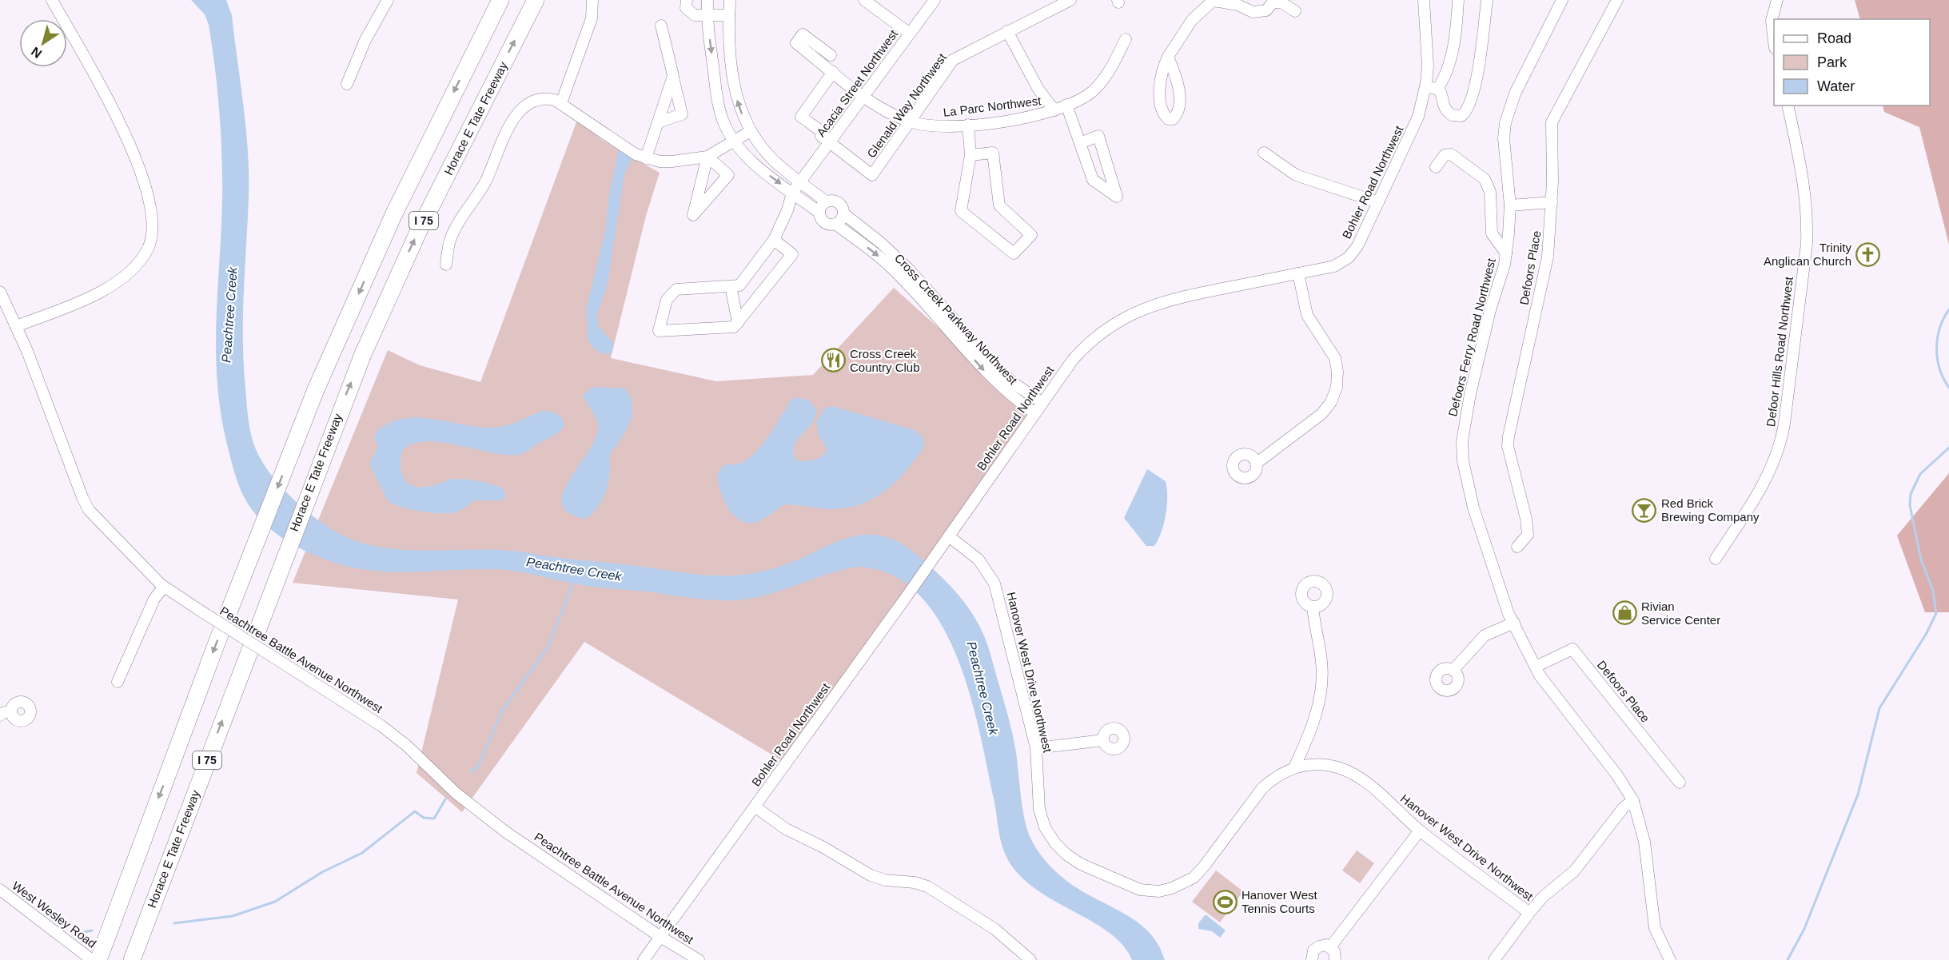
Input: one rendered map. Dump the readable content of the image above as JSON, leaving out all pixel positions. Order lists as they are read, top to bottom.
{
  "streets": {
    "highway": ["Horace E Tate Freeway", "I 75"],
    "street": [
      "Acacia Street Northwest",
      "Glenald Way Northwest",
      "La Parc Northwest",
      "Bohler Road Northwest",
      "Defoors Place",
      "Cross Creek Parkway Northwest",
      "Defoors Ferry Road Northwest",
      "Defoor Hills Road Northwest",
      "Peachtree Battle Avenue Northwest",
      "Hanover West Drive Northwest",
      "West Wesley Road"
    ]
  },
  "crossings": [
    ["Acacia Street Northwest", "Glenald Way Northwest"],
    ["Acacia Street Northwest", "La Parc Northwest"],
    ["Glenald Way Northwest", "La Parc Northwest"],
    ["Bohler Road Northwest", "Cross Creek Parkway Northwest"],
    ["Bohler Road Northwest", "Peachtree Battle Avenue Northwest"],
    ["Bohler Road Northwest", "Hanover West Drive Northwest"],
    ["Defoors Place", "Defoors Ferry Road Northwest"]
  ],
  "water": ["Peachtree Creek"],
  "places": {
    "church": ["Trinity Anglican Church"],
    "restaurant": ["Cross Creek Country Club"],
    "bar": ["Red Brick Brewing Company"],
    "shop": ["Rivian Service Center"],
    "sports": ["Hanover West Tennis Courts"]
  },
  "legend": ["Road", "Park", "Water"],
  "north": "bottom left"
}
